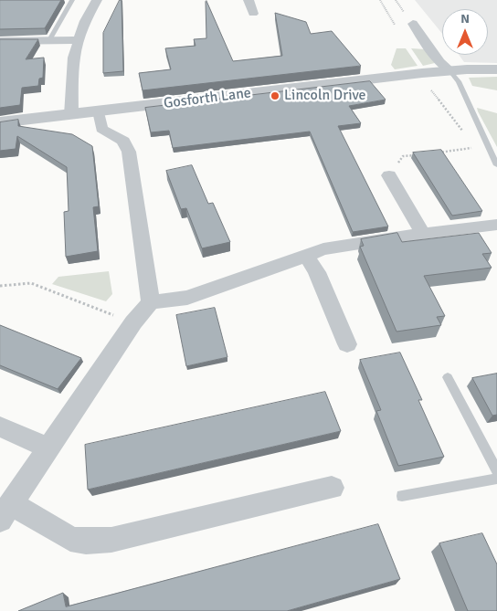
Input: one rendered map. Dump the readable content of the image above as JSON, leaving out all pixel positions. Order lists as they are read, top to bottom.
{
  "streets": {
    "street": ["Gosforth Lane"]
  },
  "places": ["Lincoln Drive"],
  "north": "top"
}
